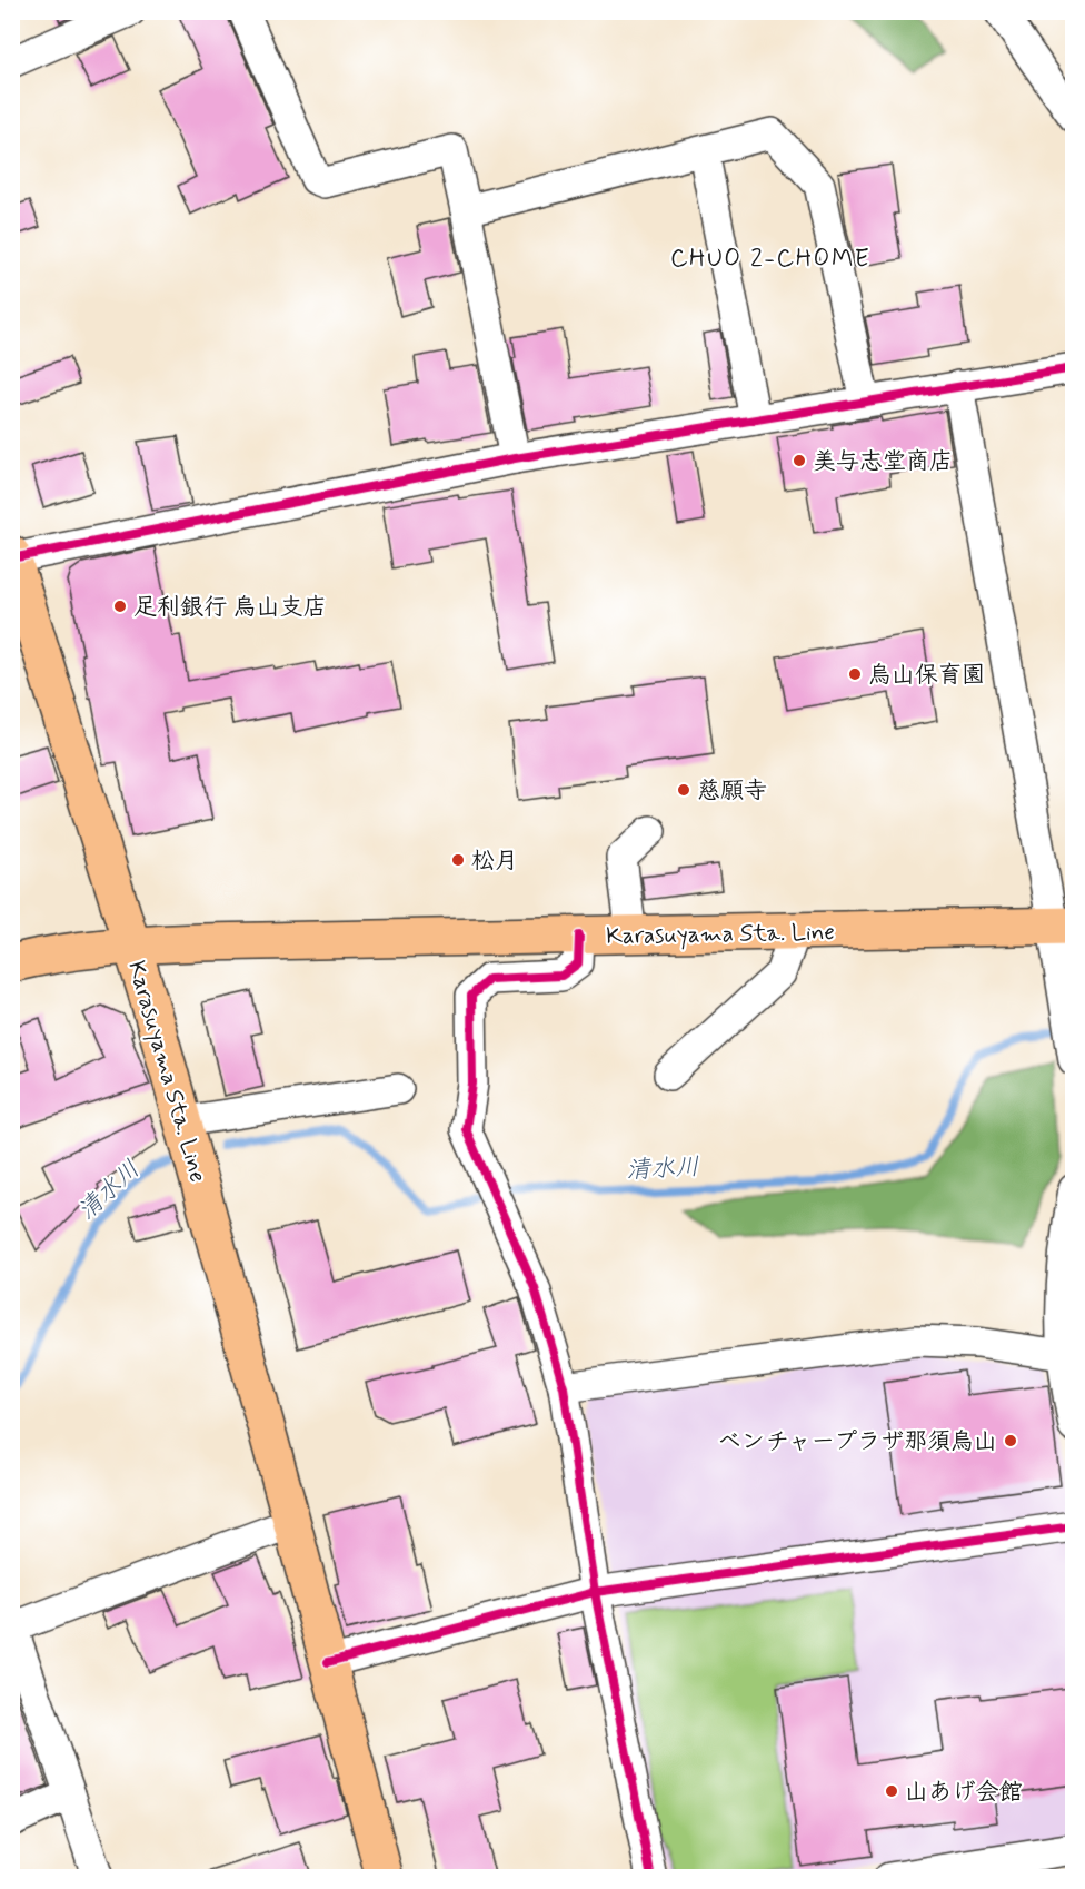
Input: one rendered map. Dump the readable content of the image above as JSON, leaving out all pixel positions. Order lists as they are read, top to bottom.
{
  "streets": {
    "main road": ["Karasuyama Sta. Line"]
  },
  "districts": ["CHUO 2-CHOME"],
  "water": ["清水川"],
  "places": [
    "美与志堂商店",
    "足利銀行 烏山支店",
    "烏山保育園",
    "慈願寺",
    "松月",
    "ベンチャープラザ那須烏山",
    "山あげ会館"
  ]
}
